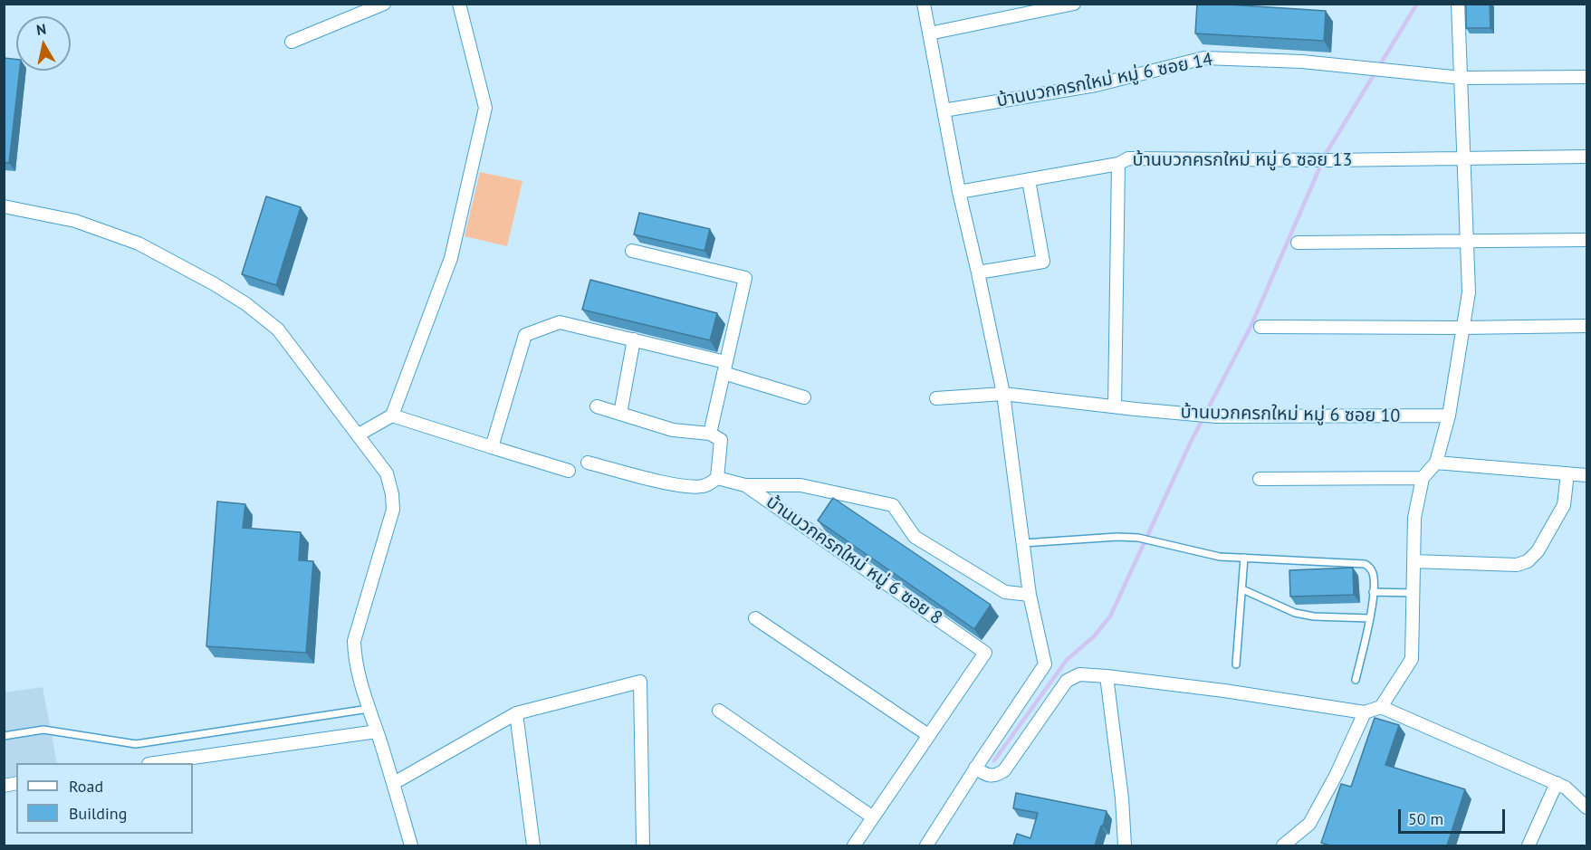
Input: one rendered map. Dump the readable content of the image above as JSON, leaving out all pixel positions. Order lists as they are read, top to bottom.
{
  "streets": {
    "street": [
      "บ้านบวกครกใหม่ หมู่ 6 ซอย 14",
      "บ้านบวกครกใหม่ หมู่ 6 ซอย 13",
      "บ้านบวกครกใหม่ หมู่ 6 ซอย 10",
      "บ้านบวกครกใหม่ หมู่ 6 ซอย 8"
    ]
  },
  "legend": ["Road", "Building"],
  "scale_bar": "50 m",
  "north": "top"
}
